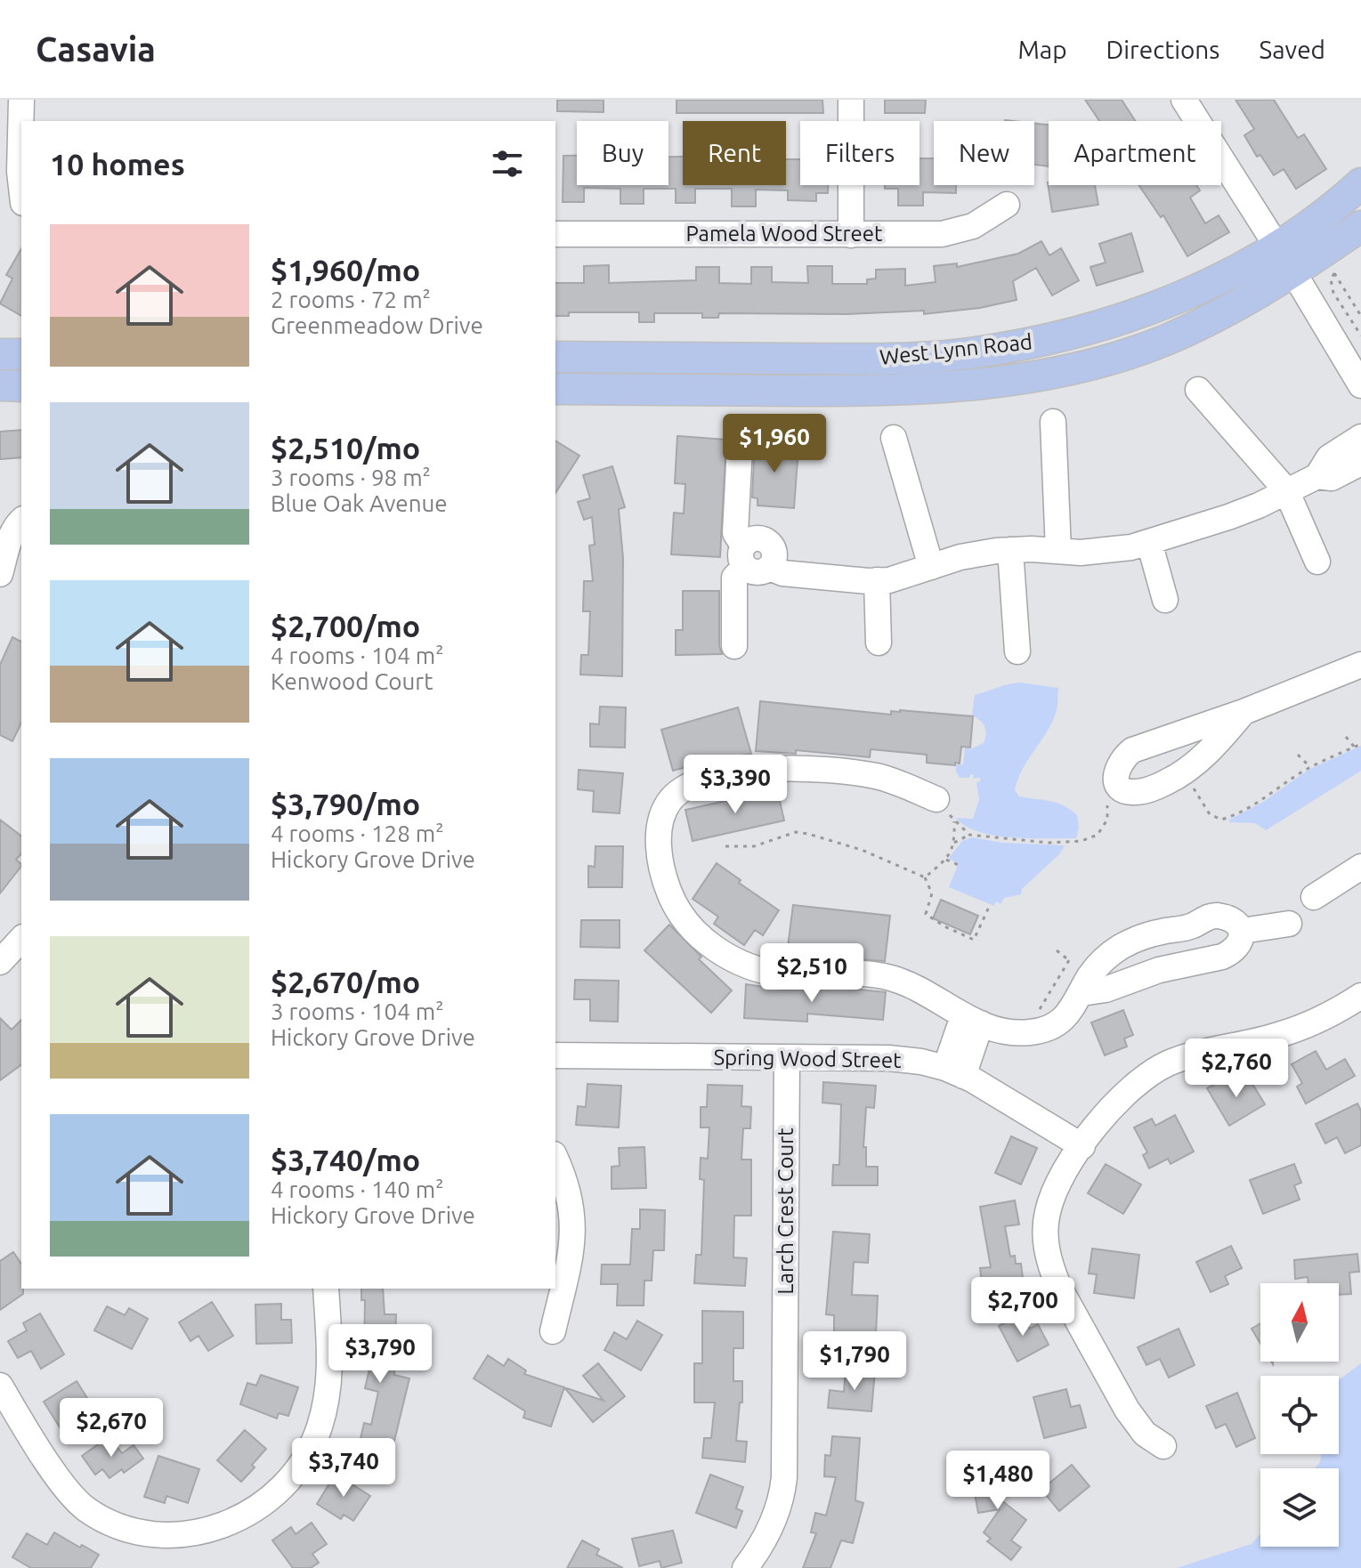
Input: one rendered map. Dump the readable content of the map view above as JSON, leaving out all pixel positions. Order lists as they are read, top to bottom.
{
  "streets": {
    "main road": ["West Lynn Road"],
    "street": ["Pamela Wood Street", "Spring Wood Street", "Larch Crest Court"]
  },
  "crossings": [
    ["Spring Wood Street", "Larch Crest Court"]
  ],
  "north": "top",
  "page": {
    "header": "Casavia",
    "nav": ["Map", "Directions", "Saved"],
    "chip": [
      "Buy",
      "Rent",
      "Filters",
      "New",
      "Apartment"
    ],
    "heading": "10 homes",
    "list": [
      {
        "name": "$1,960/mo",
        "note": "2 rooms · 72 m² · Greenmeadow Drive"
      },
      {
        "name": "$2,510/mo",
        "note": "3 rooms · 98 m² · Blue Oak Avenue"
      },
      {
        "name": "$2,700/mo",
        "note": "4 rooms · 104 m² · Kenwood Court"
      },
      {
        "name": "$3,790/mo",
        "note": "4 rooms · 128 m² · Hickory Grove Drive"
      },
      {
        "name": "$2,670/mo",
        "note": "3 rooms · 104 m² · Hickory Grove Drive"
      },
      {
        "name": "$3,740/mo",
        "note": "4 rooms · 140 m² · Hickory Grove Drive"
      }
    ],
    "price": [
      "$1,960",
      "$3,390",
      "$2,510",
      "$2,760",
      "$2,700",
      "$3,790",
      "$1,790",
      "$2,670",
      "$3,740",
      "$1,480"
    ]
  }
}
